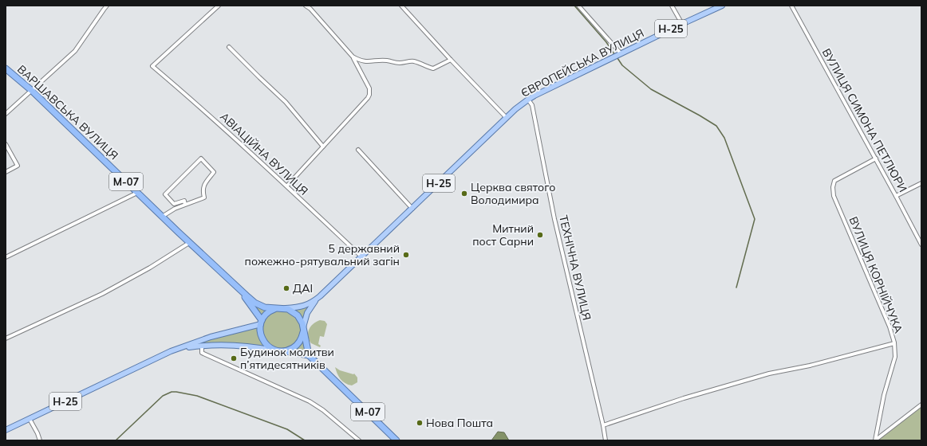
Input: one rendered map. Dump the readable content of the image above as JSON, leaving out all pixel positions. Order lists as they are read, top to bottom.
{
  "streets": {
    "highway": ["Н-25", "ВАРШАВСЬКА ВУЛИЦЯ", "М-07"],
    "main road": ["ЄВРОПЕЙСЬКА ВУЛИЦЯ"],
    "street": [
      "ВУЛИЦЯ СИМОНА ПЕТЛЮРИ",
      "АВІАЦІЙНА ВУЛИЦЯ",
      "ТЕХНІЧНА ВУЛИЦЯ",
      "ВУЛИЦЯ КОРНІЙЧУКА"
    ]
  },
  "crossings": [
    ["Н-25", "ЄВРОПЕЙСЬКА ВУЛИЦЯ"],
    ["Н-25", "М-07"],
    ["ЄВРОПЕЙСЬКА ВУЛИЦЯ", "АВІАЦІЙНА ВУЛИЦЯ"],
    ["ЄВРОПЕЙСЬКА ВУЛИЦЯ", "М-07"],
    ["ЄВРОПЕЙСЬКА ВУЛИЦЯ", "ТЕХНІЧНА ВУЛИЦЯ"],
    ["ВАРШАВСЬКА ВУЛИЦЯ", "М-07"],
    ["ВУЛИЦЯ СИМОНА ПЕТЛЮРИ", "ВУЛИЦЯ КОРНІЙЧУКА"]
  ],
  "places": [
    "Церква святого Володимира",
    "Митний пост Сарни",
    "5 державний пожежно-рятувальний загін",
    "ДАІ",
    "Будинок молитви п’ятидесятників",
    "Нова Пошта"
  ]
}
